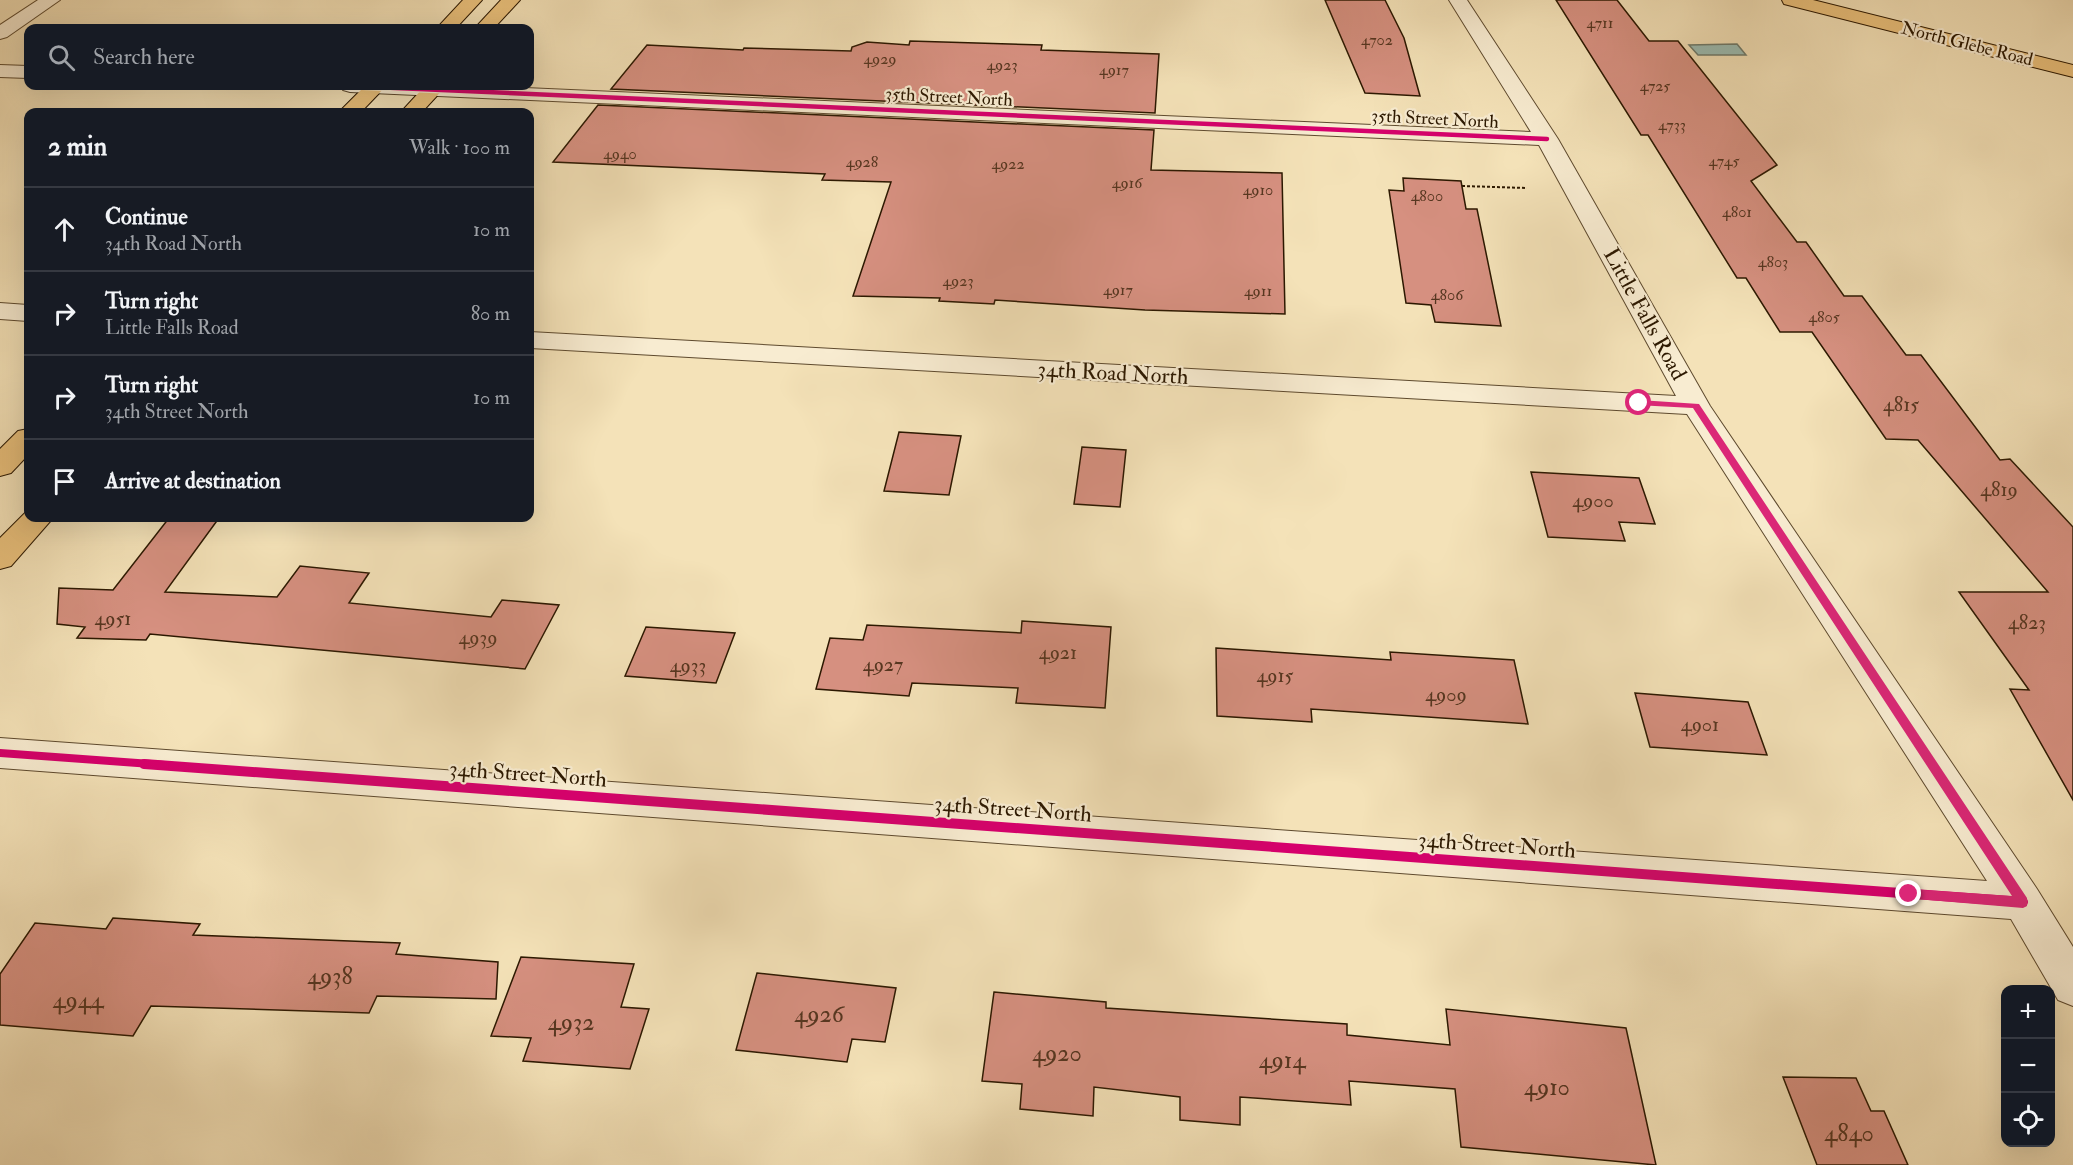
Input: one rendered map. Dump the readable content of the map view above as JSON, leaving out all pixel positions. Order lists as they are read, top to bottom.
{
  "streets": {
    "main road": ["North Glebe Road"],
    "street": [
      "35th Street North",
      "Little Falls Road",
      "34th Road North",
      "34th Street North"
    ]
  },
  "crossings": [
    ["35th Street North", "Little Falls Road"],
    ["Little Falls Road", "34th Road North"],
    ["Little Falls Road", "34th Street North"]
  ],
  "house_numbers": [
    "4711",
    "4702",
    "4929",
    "4923",
    "4917",
    "4725",
    "4733",
    "4940",
    "4745",
    "4928",
    "4922",
    "4916",
    "4910",
    "4800",
    "4801",
    "4803",
    "4923",
    "4917",
    "4911",
    "4806",
    "4805",
    "4815",
    "4819",
    "4900",
    "4951",
    "4823",
    "4939",
    "4921",
    "4927",
    "4933",
    "4915",
    "4909",
    "4901",
    "4938",
    "4944",
    "4926",
    "4932",
    "4920",
    "4914",
    "4910",
    "4840"
  ],
  "page": {
    "search": "Search here",
    "heading": ["2 min", "Walk · 100 m"],
    "list": [
      ["Continue", "34th Road North", "10 m"],
      ["Turn right", "Little Falls Road", "80 m"],
      ["Turn right", "34th Street North", "10 m"],
      "Arrive at destination"
    ],
    "map_buttons": ["+", "−"]
  }
}
